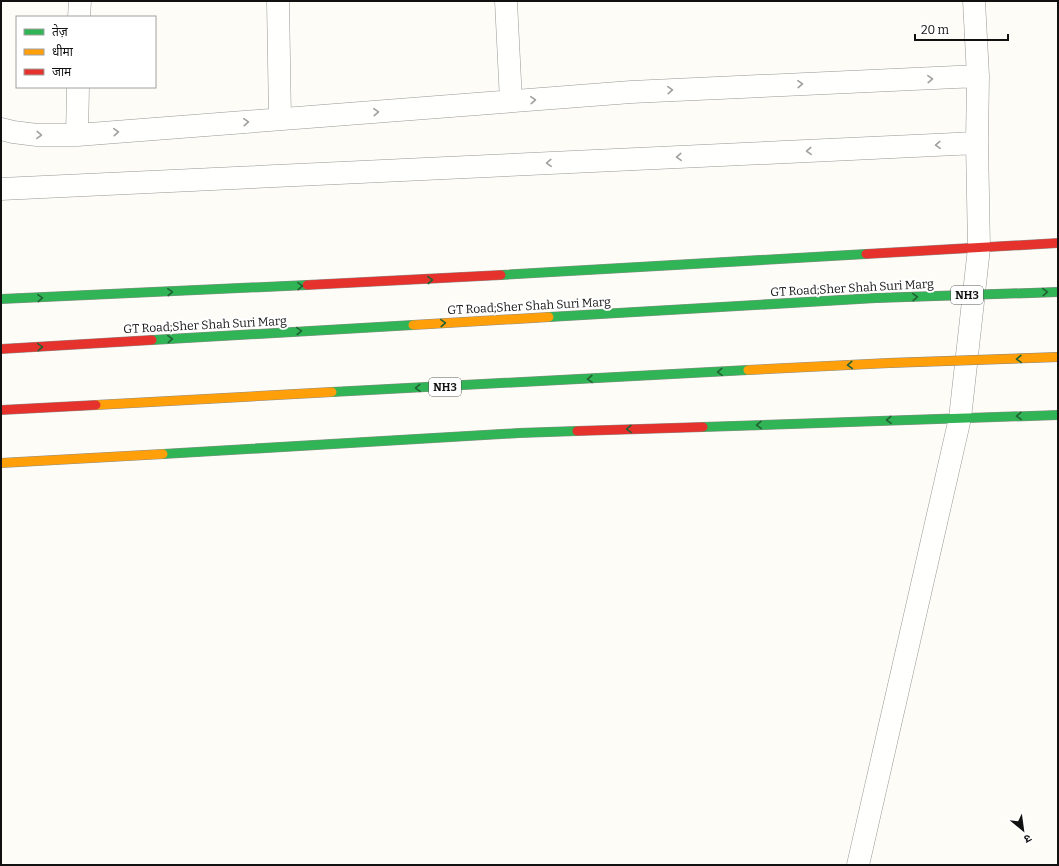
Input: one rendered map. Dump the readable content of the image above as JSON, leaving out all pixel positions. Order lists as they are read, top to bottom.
{
  "streets": {
    "main road": ["GT Road;Sher Shah Suri Marg", "NH3"]
  },
  "legend": ["तेज़", "धीमा", "जाम"],
  "scale_bar": "20 m",
  "north": "bottom right"
}
